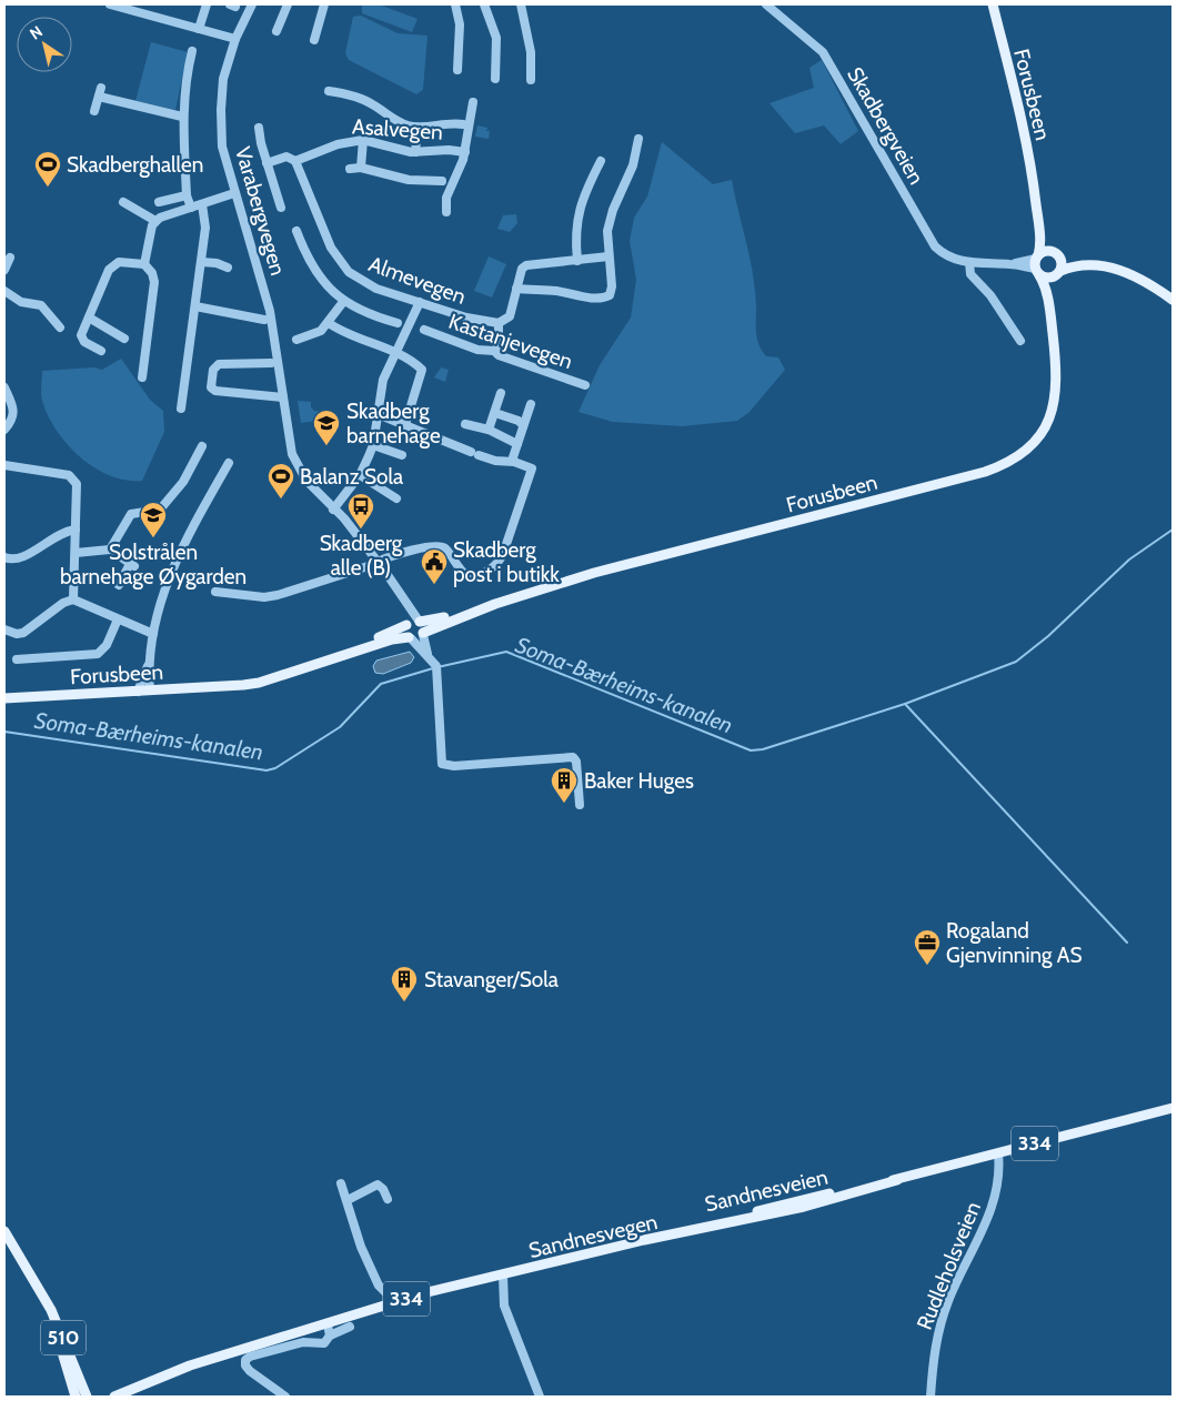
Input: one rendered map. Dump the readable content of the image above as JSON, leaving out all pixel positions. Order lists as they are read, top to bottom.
{
  "streets": {
    "main road": [
      "Forusbeen",
      "334",
      "Sandnesveien",
      "Sandnesvegen",
      "510"
    ],
    "street": [
      "Skadbergveien",
      "Asalvegen",
      "Varabergvegen",
      "Almevegen",
      "Kastanjevegen",
      "Rudleholsveien"
    ]
  },
  "crossings": [
    ["Forusbeen", "Skadbergveien"],
    ["Asalvegen", "Almevegen"],
    ["Sandnesveien", "Sandnesvegen"],
    ["Sandnesveien", "Rudleholsveien"]
  ],
  "water": ["Soma-Bærheims-kanalen"],
  "places": {
    "sports": ["Skadberghallen", "Balanz Sola"],
    "school or university": ["Skadberg barnehage", "Solstrålen barnehage Øygarden"],
    "bus stop": ["Skadberg alle (B)"],
    "public building": ["Skadberg post i butikk"],
    "building": ["Baker Huges", "Stavanger/Sola"],
    "office": ["Rogaland Gjenvinning AS"]
  },
  "north": "top left"
}
